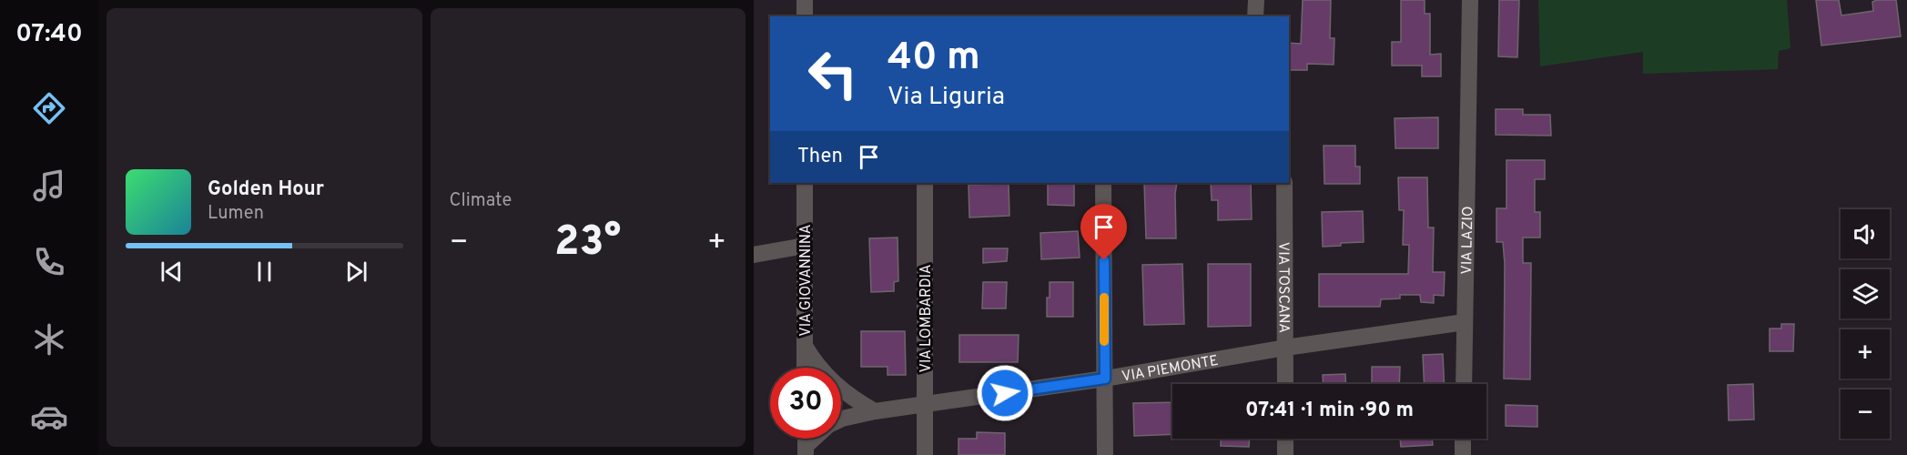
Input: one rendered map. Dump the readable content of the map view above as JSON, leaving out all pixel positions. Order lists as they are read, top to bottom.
{
  "streets": {
    "street": [
      "VIA LAZIO",
      "VIA GIOVANNINA",
      "VIA TOSCANA",
      "VIA LOMBARDIA",
      "VIA PIEMONTE"
    ]
  },
  "crossings": [
    ["VIA LAZIO", "VIA PIEMONTE"],
    ["VIA TOSCANA", "VIA PIEMONTE"],
    ["VIA LOMBARDIA", "VIA PIEMONTE"]
  ],
  "page": {
    "tabs": "07:40",
    "tile": "Climate",
    "turn": ["40 m", "Via Liguria"],
    "then": "Then",
    "song": ["Golden Hour", "Lumen"],
    "map_buttons": ["+", "−"],
    "heat": ["−", "23°", "+"],
    "limit": "30",
    "trip": "07:41 · 1 min · 90 m"
  }
}
